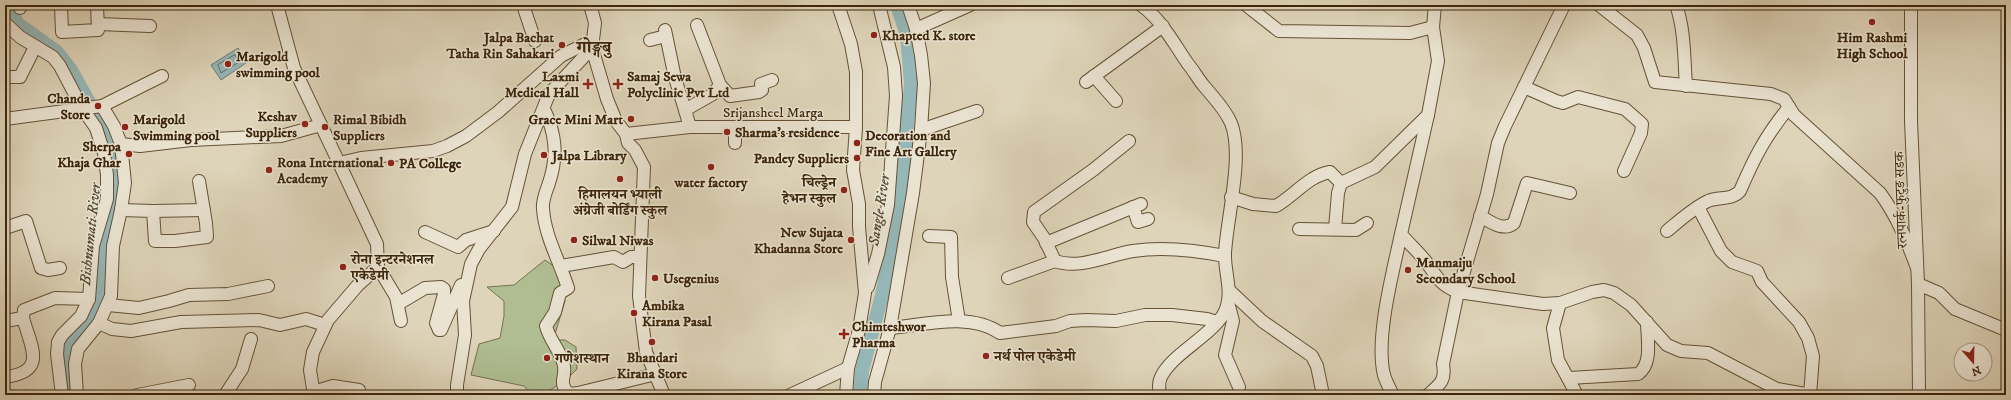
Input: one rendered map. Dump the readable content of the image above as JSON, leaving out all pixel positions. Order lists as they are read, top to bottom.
{
  "streets": {
    "street": ["Srijansheel Marga", "रत्नपार्क-फुटुङ सडक"]
  },
  "districts": ["गोङ्गबु"],
  "water": ["Sangle River", "Bishnumati River"],
  "places": {
    "other": [
      "Him Rashmi High School",
      "Khapted K. store",
      "Jalpa Bachat Tatha Rin Sahakari",
      "Marigold swimming pool",
      "Chanda Store",
      "Grace Mini Mart",
      "Keshav Suppliers",
      "Marigold Swimming pool",
      "Rimal Bibidh Suppliers",
      "Sharma's residence",
      "Decoration and Fine Art Gallery",
      "Sherpa Khaja Ghar",
      "Jalpa Library",
      "Pandey Suppliers",
      "PA College",
      "water factory",
      "Rona International Academy",
      "हिमालयन भ्याली अंग्रेजी बोर्डिंग स्कुल",
      "चिल्ड्रेन हेभन स्कुल",
      "Silwal Niwas",
      "New Sujata Khadanna Store",
      "रोना इन्टरनेशनल एकेडेमी",
      "Manmaiju Secondary School",
      "Usegenius",
      "Ambika Kirana Pasal",
      "Bhandari Kirana Store",
      "नर्थ पोल एकेडेमी",
      "गणेशस्थान"
    ],
    "health": ["Laxmi Medical Hall", "Samaj Sewa Polyclinic Pvt Ltd", "Chimteshwor Pharma"]
  },
  "north": "bottom"
}
